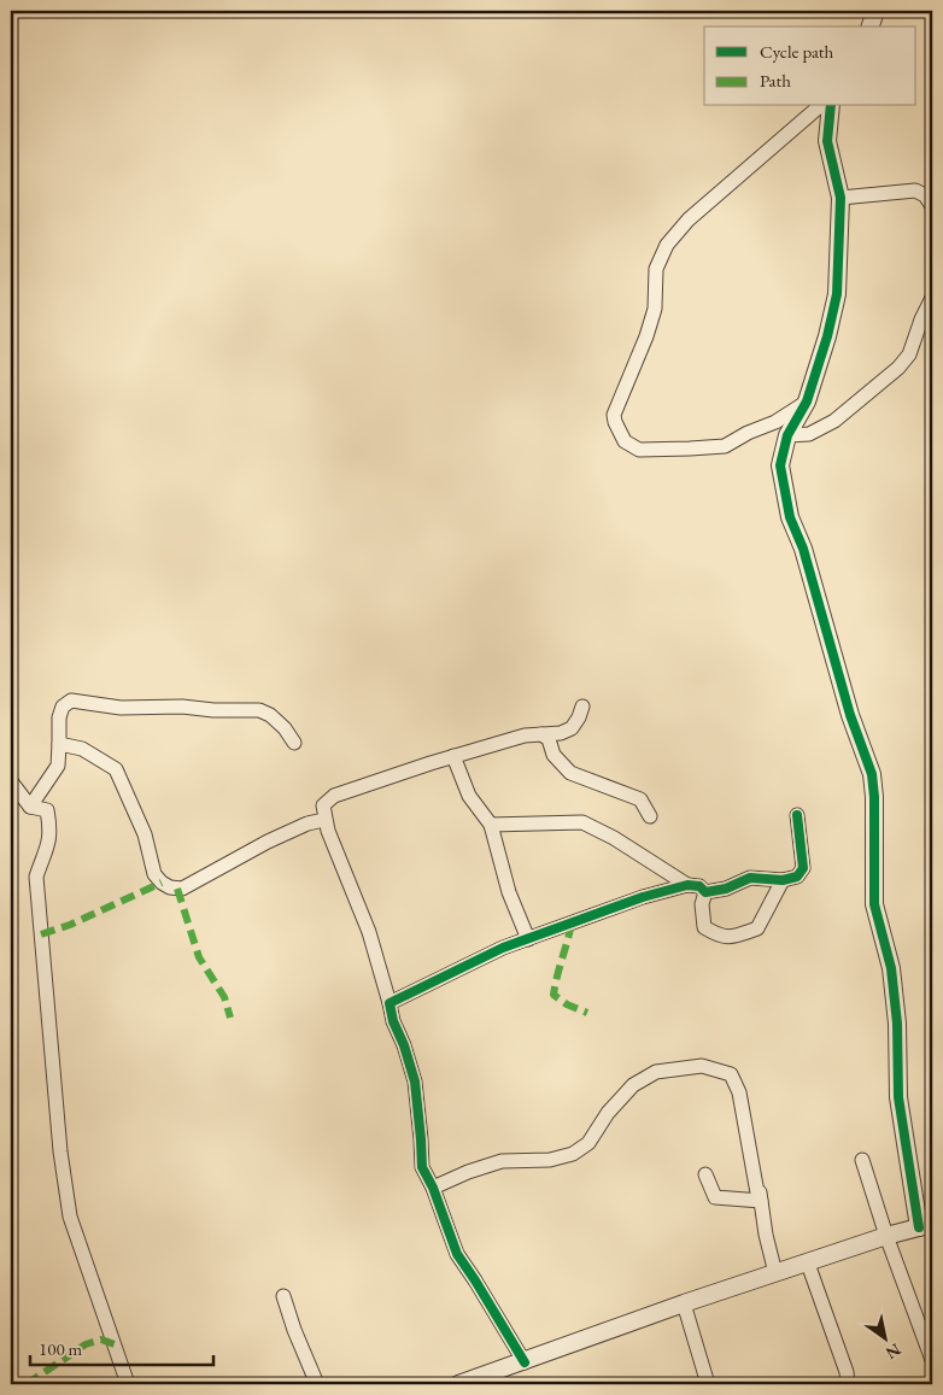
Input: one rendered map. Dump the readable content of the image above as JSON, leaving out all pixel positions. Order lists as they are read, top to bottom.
{
  "legend": ["Cycle path", "Path"],
  "scale_bar": "100 m",
  "north": "bottom right"
}
